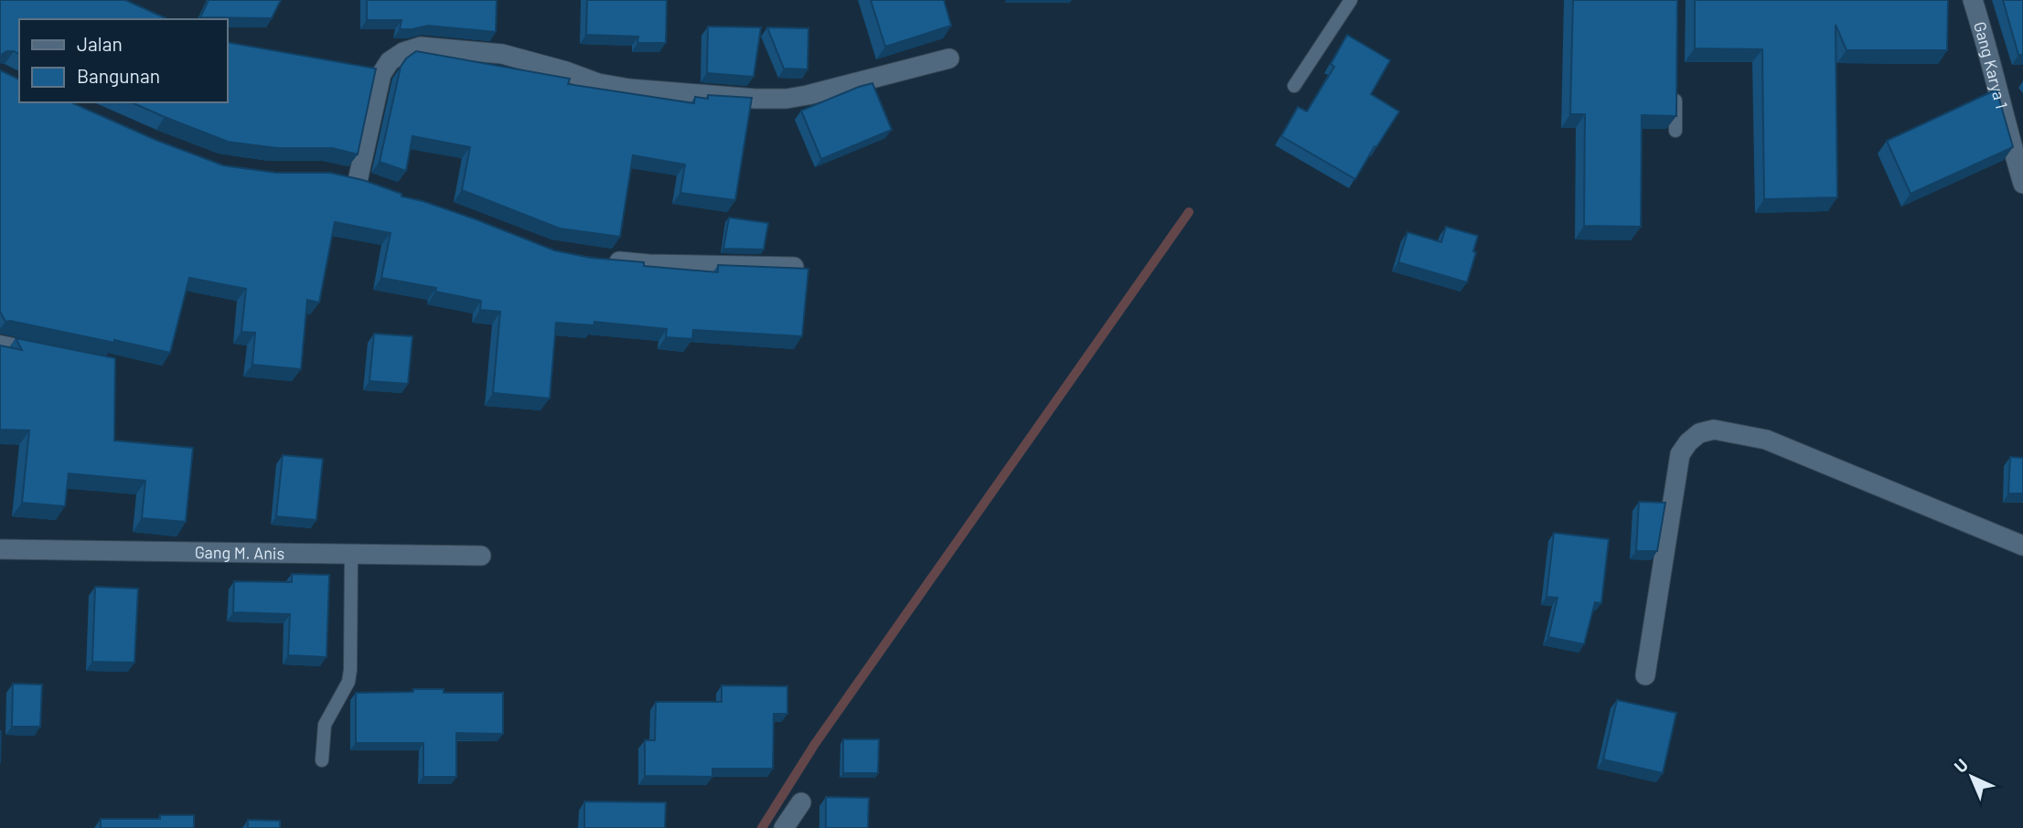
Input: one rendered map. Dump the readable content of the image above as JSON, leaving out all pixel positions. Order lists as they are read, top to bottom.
{
  "streets": {
    "street": ["Gang Karya 1", "Gang M. Anis"]
  },
  "legend": ["Jalan", "Bangunan"],
  "north": "top left"
}
